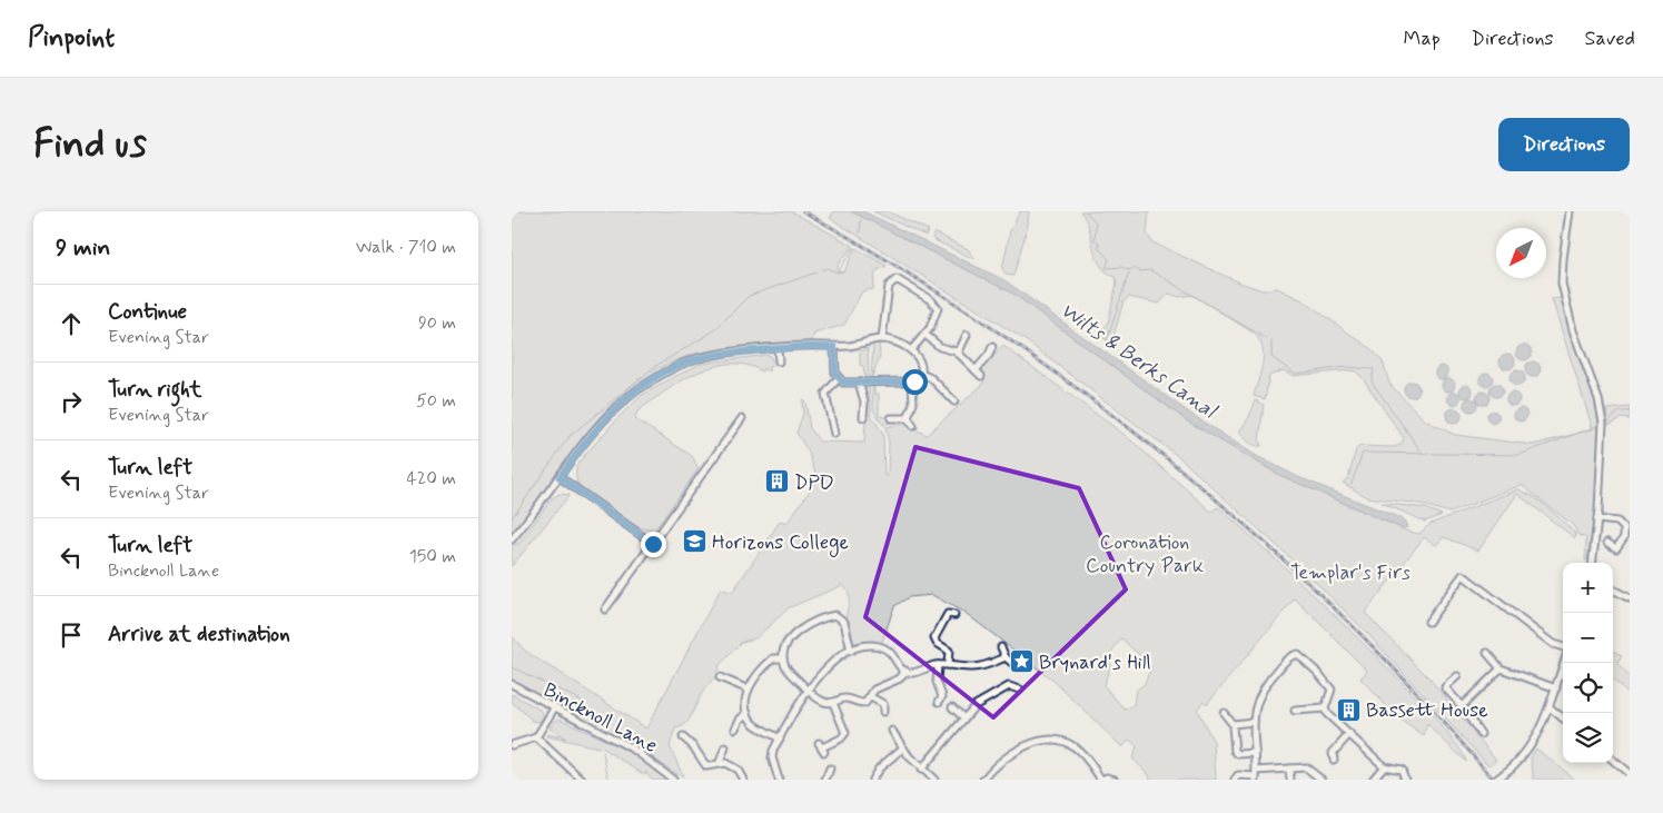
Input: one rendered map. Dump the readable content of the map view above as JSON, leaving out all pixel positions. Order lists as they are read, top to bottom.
{
  "streets": {
    "street": ["Bincknoll Lane"]
  },
  "water": ["Wilts & Berks Canal"],
  "parks": ["Coronation Country Park", "Templar's Firs"],
  "places": {
    "building": ["DPD", "Bassett House"],
    "school or university": ["Horizons College"],
    "place": ["Brynard's Hill"]
  },
  "north": "bottom left",
  "page": {
    "header": "Pinpoint",
    "nav": ["Map", "Directions", "Saved"],
    "buttons": "Directions",
    "title": "Find us",
    "heading": ["9 min", "Walk · 710 m"],
    "list": [
      ["Continue", "Evening Star", "90 m"],
      ["Turn right", "Evening Star", "50 m"],
      ["Turn left", "Evening Star", "420 m"],
      ["Turn left", "Bincknoll Lane", "150 m"],
      "Arrive at destination"
    ],
    "map_buttons": ["+", "−"]
  }
}
